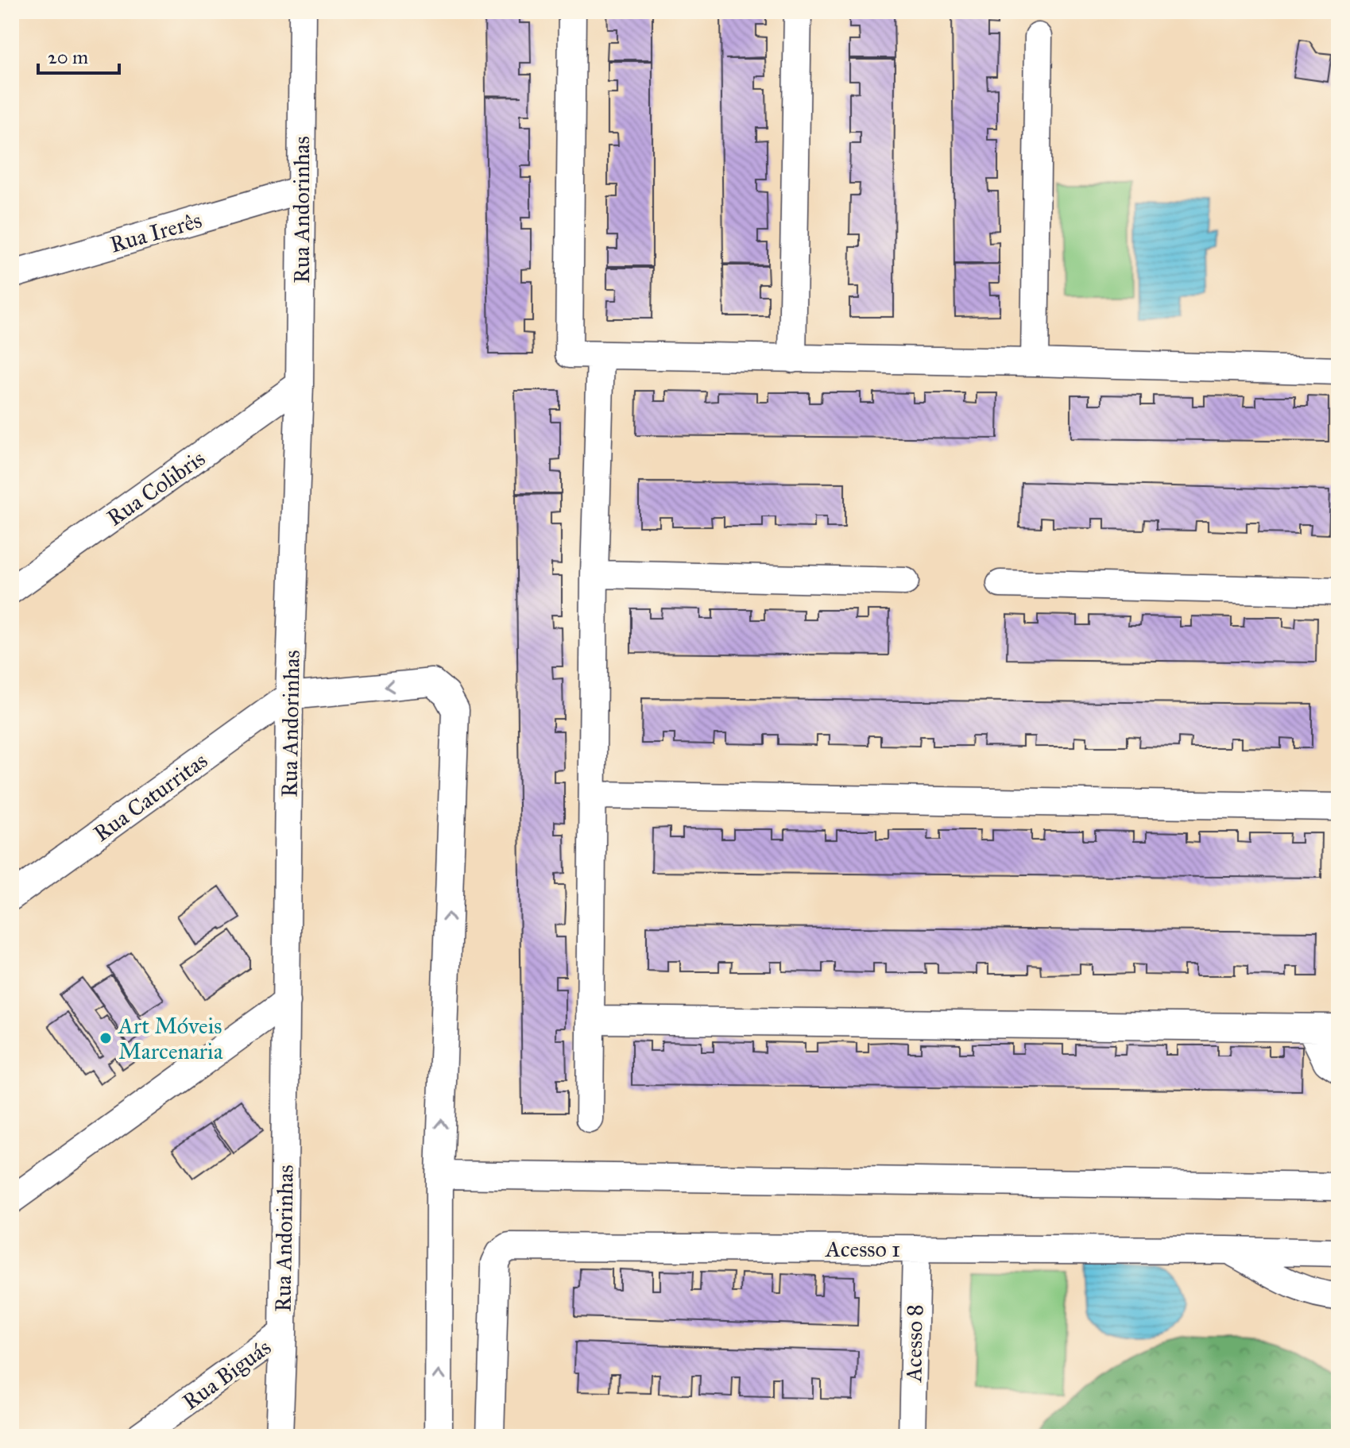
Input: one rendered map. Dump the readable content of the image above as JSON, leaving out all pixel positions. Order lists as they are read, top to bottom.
{
  "streets": {
    "street": [
      "Rua Andorinhas",
      "Rua Irerês",
      "Rua Colibris",
      "Rua Caturritas",
      "Acesso 1",
      "Acesso 8",
      "Rua Biguás"
    ]
  },
  "crossings": [
    ["Rua Andorinhas", "Rua Irerês"],
    ["Rua Andorinhas", "Rua Colibris"],
    ["Rua Andorinhas", "Rua Caturritas"],
    ["Rua Andorinhas", "Rua Biguás"],
    ["Acesso 1", "Acesso 8"]
  ],
  "places": ["Art Móveis Marcenaria"],
  "scale_bar": "20 m"
}
